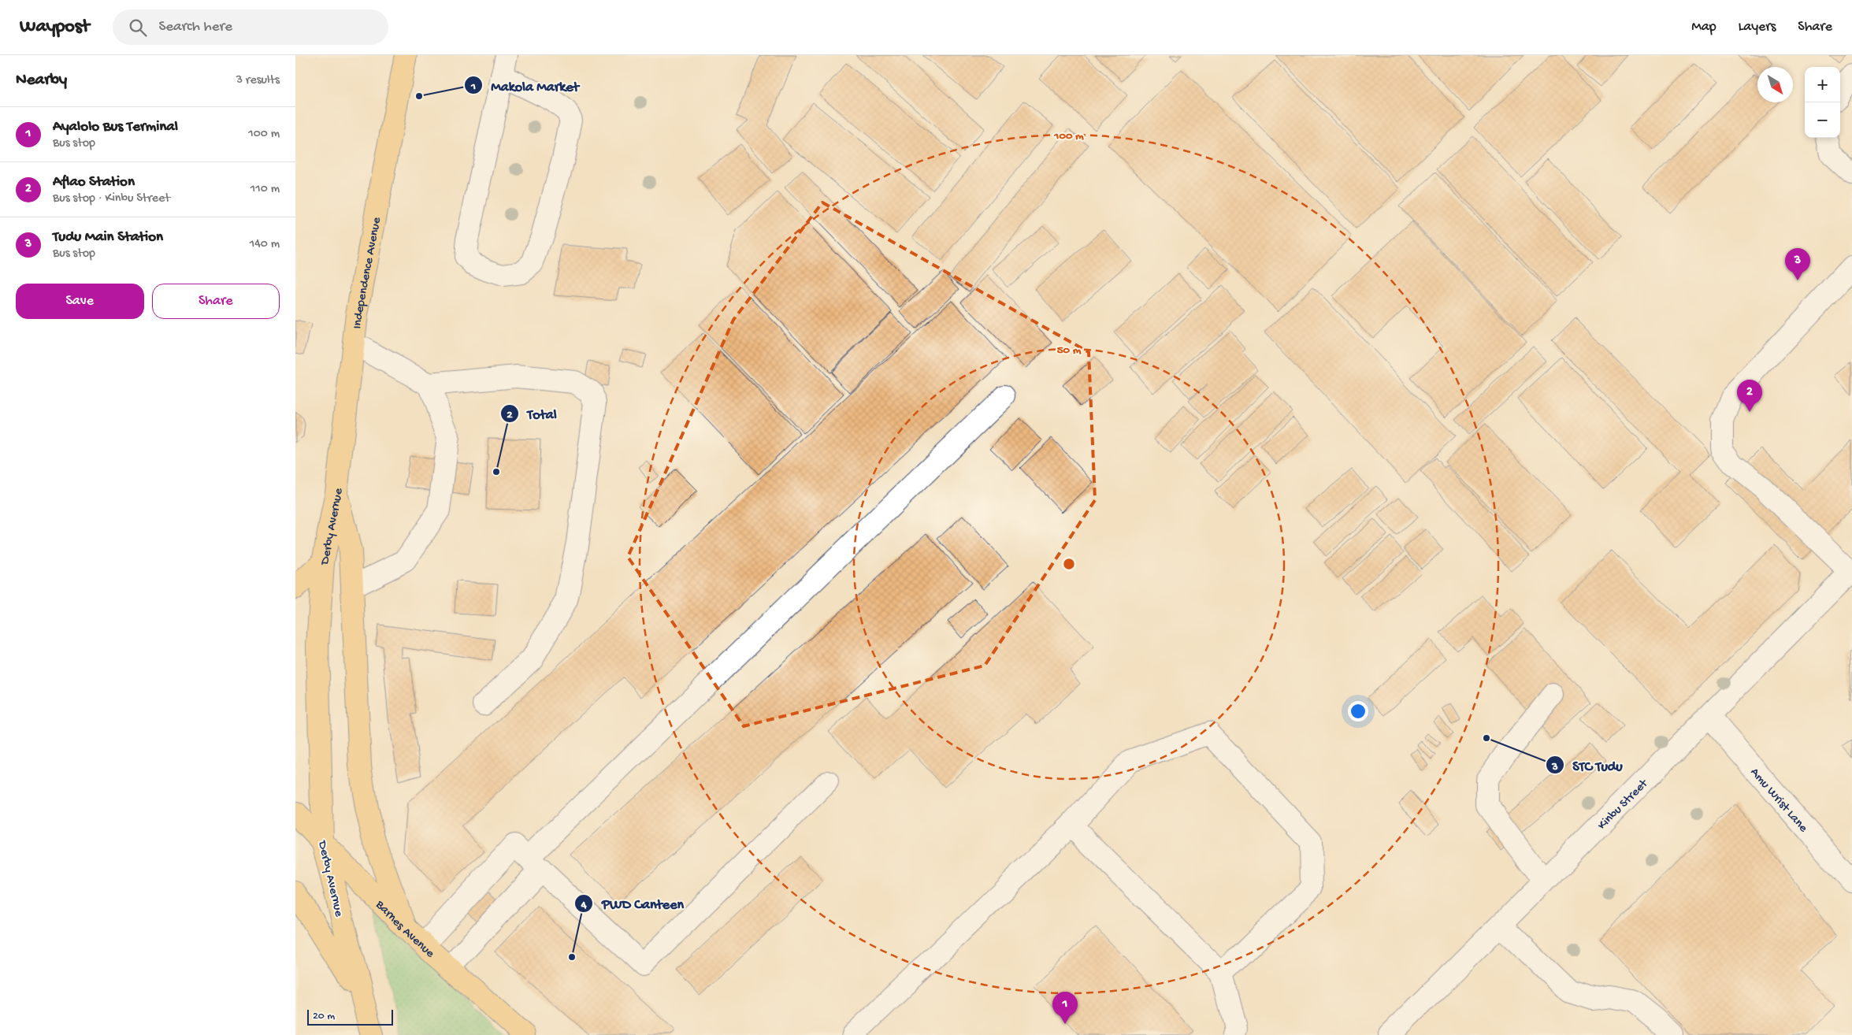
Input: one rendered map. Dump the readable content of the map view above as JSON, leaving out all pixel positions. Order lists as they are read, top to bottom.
{
  "streets": {
    "main road": ["Independence Avenue", "Derby Avernue", "Barnes Avenue"],
    "street": ["Amu Wrist Lane", "Kinbu Street"]
  },
  "crossings": [
    ["Independence Avenue", "Derby Avernue"],
    ["Derby Avernue", "Barnes Avenue"],
    ["Amu Wrist Lane", "Kinbu Street"]
  ],
  "places": [
    "Makola Market",
    "Total",
    "STC Tudu",
    "PWD Canteen"
  ],
  "scale_bar": "20 m",
  "north": "bottom right",
  "page": {
    "header": "Waypost",
    "search": "Search here",
    "nav": ["Map", "Layers", "Share"],
    "heading": ["Nearby", "3 results"],
    "map_buttons": ["+", "−"],
    "list": [
      {
        "mark": "1",
        "name": "Ayalolo Bus Terminal",
        "note": "Bus stop",
        "value": "100 m"
      },
      {
        "mark": "2",
        "name": "Aflao Station",
        "note": "Bus stop · Kinbu Street",
        "value": "110 m"
      },
      {
        "mark": "3",
        "name": "Tudu Main Station",
        "note": "Bus stop",
        "value": "140 m"
      }
    ],
    "pins": ["3", "2", "1"],
    "buttons": ["Save", "Share"],
    "scale": "20 m"
  },
  "rings": ["100 m", "50 m"]
}
